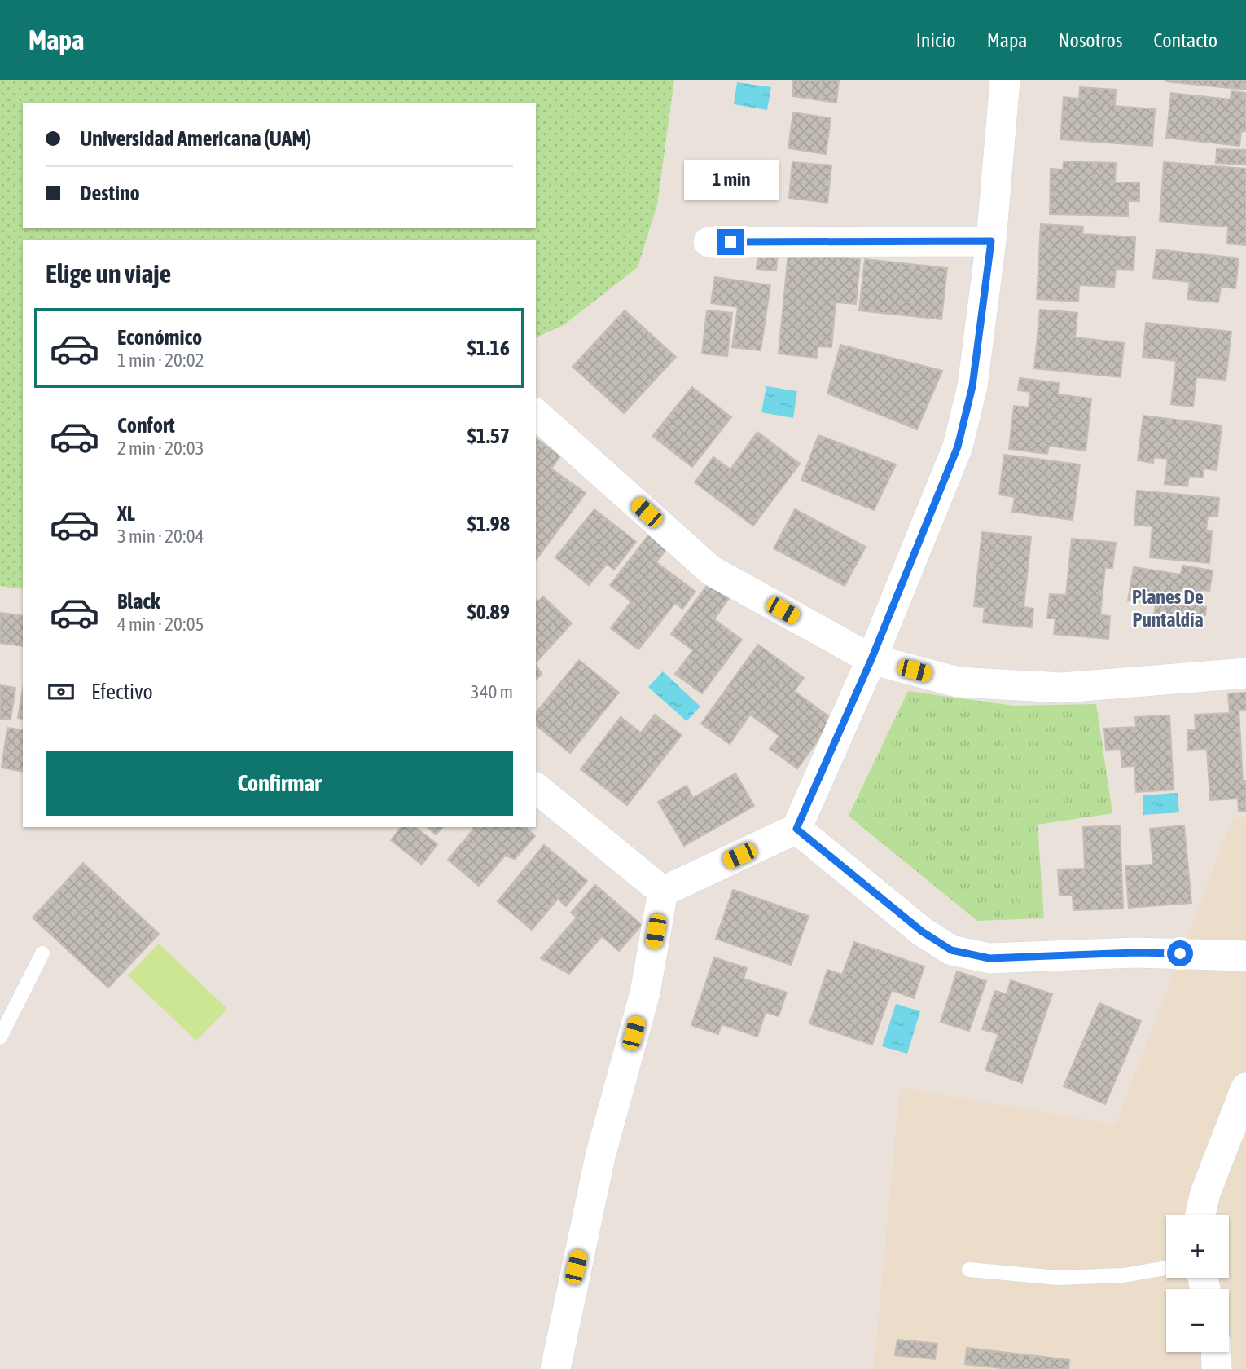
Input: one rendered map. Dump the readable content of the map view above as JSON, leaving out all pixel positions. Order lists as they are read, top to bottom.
{
  "districts": ["Planes De Puntaldía"],
  "page": {
    "header": "Mapa",
    "nav": [
      "Inicio",
      "Mapa",
      "Nosotros",
      "Contacto"
    ],
    "banner": ["Universidad Americana (UAM)", "Destino"],
    "bubble": "1 min",
    "heading": "Elige un viaje",
    "list": [
      {
        "name": "Económico",
        "note": "1 min · 20:02",
        "value": "$1.16"
      },
      {
        "name": "Confort",
        "note": "2 min · 20:03",
        "value": "$1.57"
      },
      {
        "name": "XL",
        "note": "3 min · 20:04",
        "value": "$1.98"
      },
      {
        "name": "Black",
        "note": "4 min · 20:05",
        "value": "$0.89"
      }
    ],
    "pay": ["Efectivo", "340 m"],
    "buttons": "Confirmar",
    "map_buttons": ["+", "−"]
  }
}
